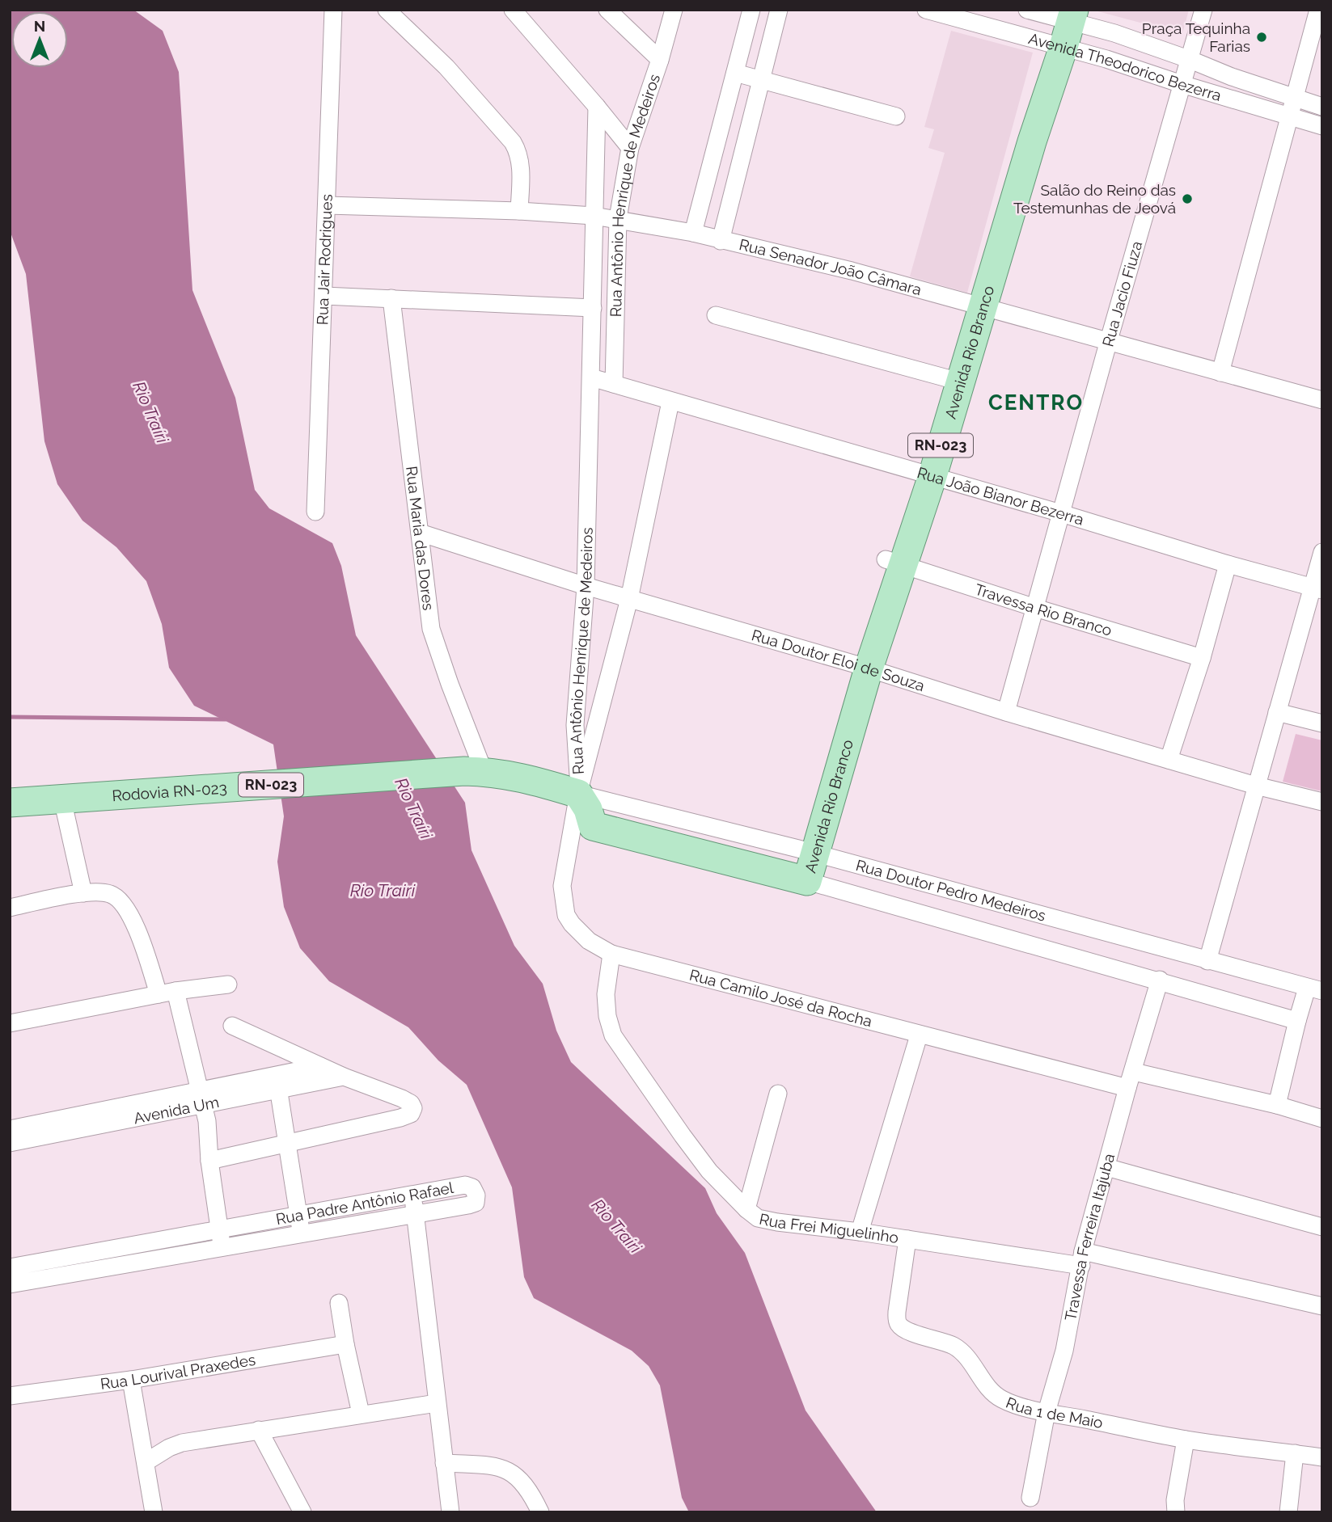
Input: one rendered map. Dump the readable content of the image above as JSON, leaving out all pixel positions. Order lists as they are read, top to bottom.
{
  "streets": {
    "main road": [
      "Avenida Rio Branco",
      "RN-023",
      "Rodovia RN-023",
      "Rua Doutor Pedro Medeiros"
    ],
    "street": [
      "Avenida Theodorico Bezerra",
      "Rua Antônio Henrique de Medeiros",
      "Rua Jair Rodrigues",
      "Rua Senador João Câmara",
      "Rua Jacio Fiuza",
      "Rua João Bianor Bezerra",
      "Rua Maria das Dores",
      "Travessa Rio Branco",
      "Rua Doutor Eloi de Souza",
      "Rua Camilo José da Rocha",
      "Avenida Um",
      "Rua Padre Antônio Rafael",
      "Rua Frei Miguelinho",
      "Travessa Ferreira Itajuba",
      "Rua Lourival Praxedes",
      "Rua 1 de Maio"
    ]
  },
  "crossings": [
    ["Avenida Theodorico Bezerra", "Rua Jacio Fiuza"],
    ["Avenida Theodorico Bezerra", "Avenida Rio Branco"],
    ["Rua Antônio Henrique de Medeiros", "Rua Senador João Câmara"],
    ["Rua Antônio Henrique de Medeiros", "Rua João Bianor Bezerra"],
    ["Rua Antônio Henrique de Medeiros", "Rua Doutor Eloi de Souza"],
    ["Rua Antônio Henrique de Medeiros", "Rua Doutor Pedro Medeiros"],
    ["Rua Antônio Henrique de Medeiros", "Rua Camilo José da Rocha"],
    ["Rua Jair Rodrigues", "Rua Senador João Câmara"],
    ["Rua Senador João Câmara", "Rua Jacio Fiuza"],
    ["Rua Senador João Câmara", "Avenida Rio Branco"],
    ["Rua Jacio Fiuza", "Rua João Bianor Bezerra"],
    ["Rua Jacio Fiuza", "Travessa Rio Branco"],
    ["Rua Jacio Fiuza", "Rua Doutor Eloi de Souza"],
    ["Avenida Rio Branco", "Rua João Bianor Bezerra"],
    ["Avenida Rio Branco", "Travessa Rio Branco"],
    ["Avenida Rio Branco", "Rua Doutor Eloi de Souza"],
    ["Avenida Rio Branco", "Rua Doutor Pedro Medeiros"],
    ["RN-023", "Rodovia RN-023"],
    ["Rua Maria das Dores", "Rua Doutor Eloi de Souza"],
    ["Rua Maria das Dores", "Rodovia RN-023"],
    ["Rua Maria das Dores", "Rua Doutor Pedro Medeiros"],
    ["Rodovia RN-023", "Rua Doutor Pedro Medeiros"],
    ["Rua Doutor Pedro Medeiros", "Rua Camilo José da Rocha"],
    ["Rua Doutor Pedro Medeiros", "Travessa Ferreira Itajuba"],
    ["Rua Camilo José da Rocha", "Rua Frei Miguelinho"],
    ["Rua Camilo José da Rocha", "Travessa Ferreira Itajuba"],
    ["Rua Frei Miguelinho", "Travessa Ferreira Itajuba"],
    ["Rua Frei Miguelinho", "Rua 1 de Maio"],
    ["Travessa Ferreira Itajuba", "Rua 1 de Maio"]
  ],
  "districts": ["CENTRO"],
  "water": ["Rio Traíri", "Rio Trairi"],
  "places": ["Praça Tequinha Farias", "Salão do Reino das Testemunhas de Jeová"],
  "north": "top"
}
